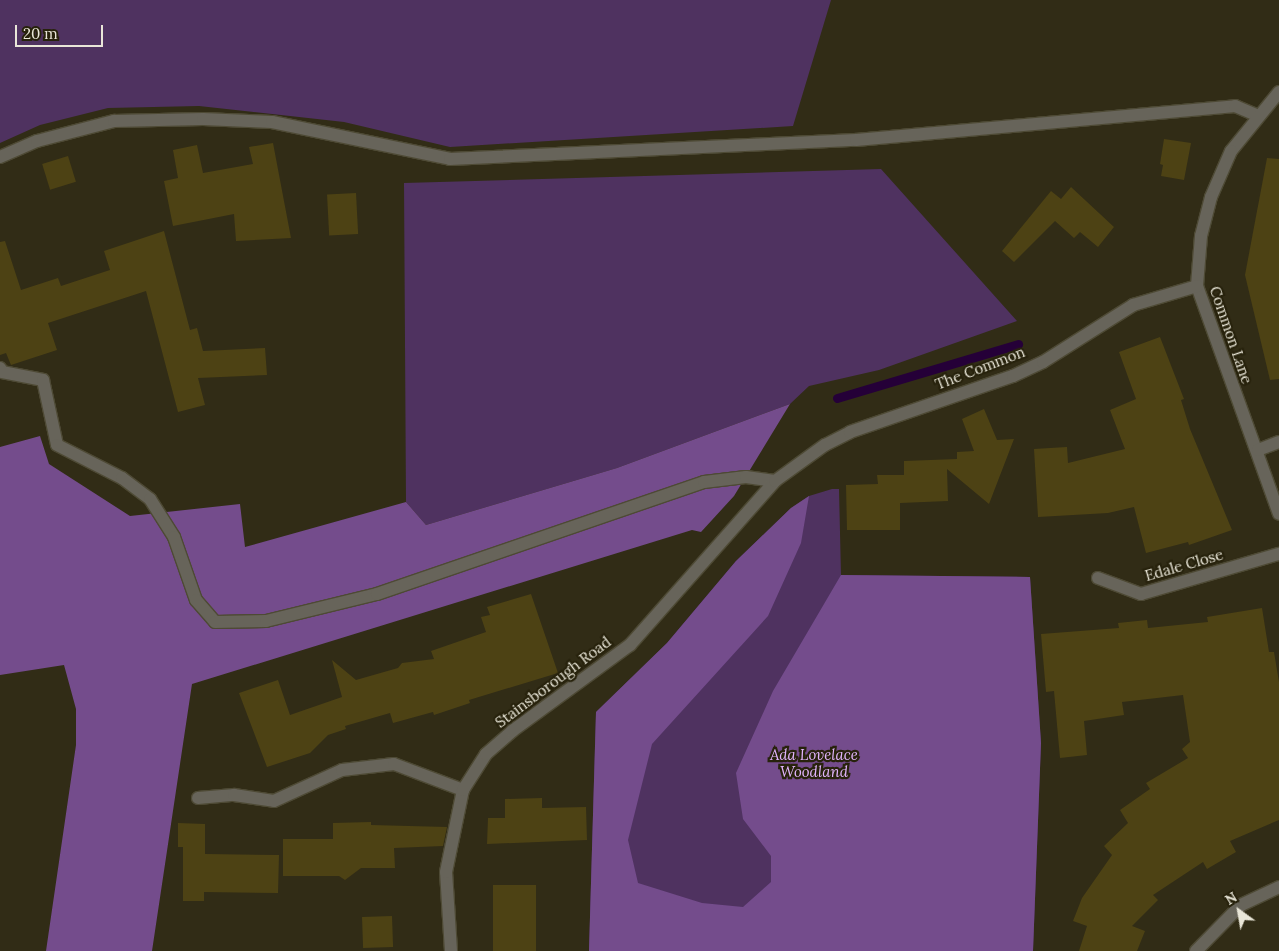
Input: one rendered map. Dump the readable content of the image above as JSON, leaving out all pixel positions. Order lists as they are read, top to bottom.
{
  "streets": {
    "street": [
      "Common Lane",
      "The Common",
      "Edale Close",
      "Stainsborough Road"
    ]
  },
  "crossings": [
    ["Common Lane", "The Common"],
    ["The Common", "Stainsborough Road"]
  ],
  "parks": ["Ada Lovelace Woodland"],
  "scale_bar": "20 m",
  "north": "top left"
}
